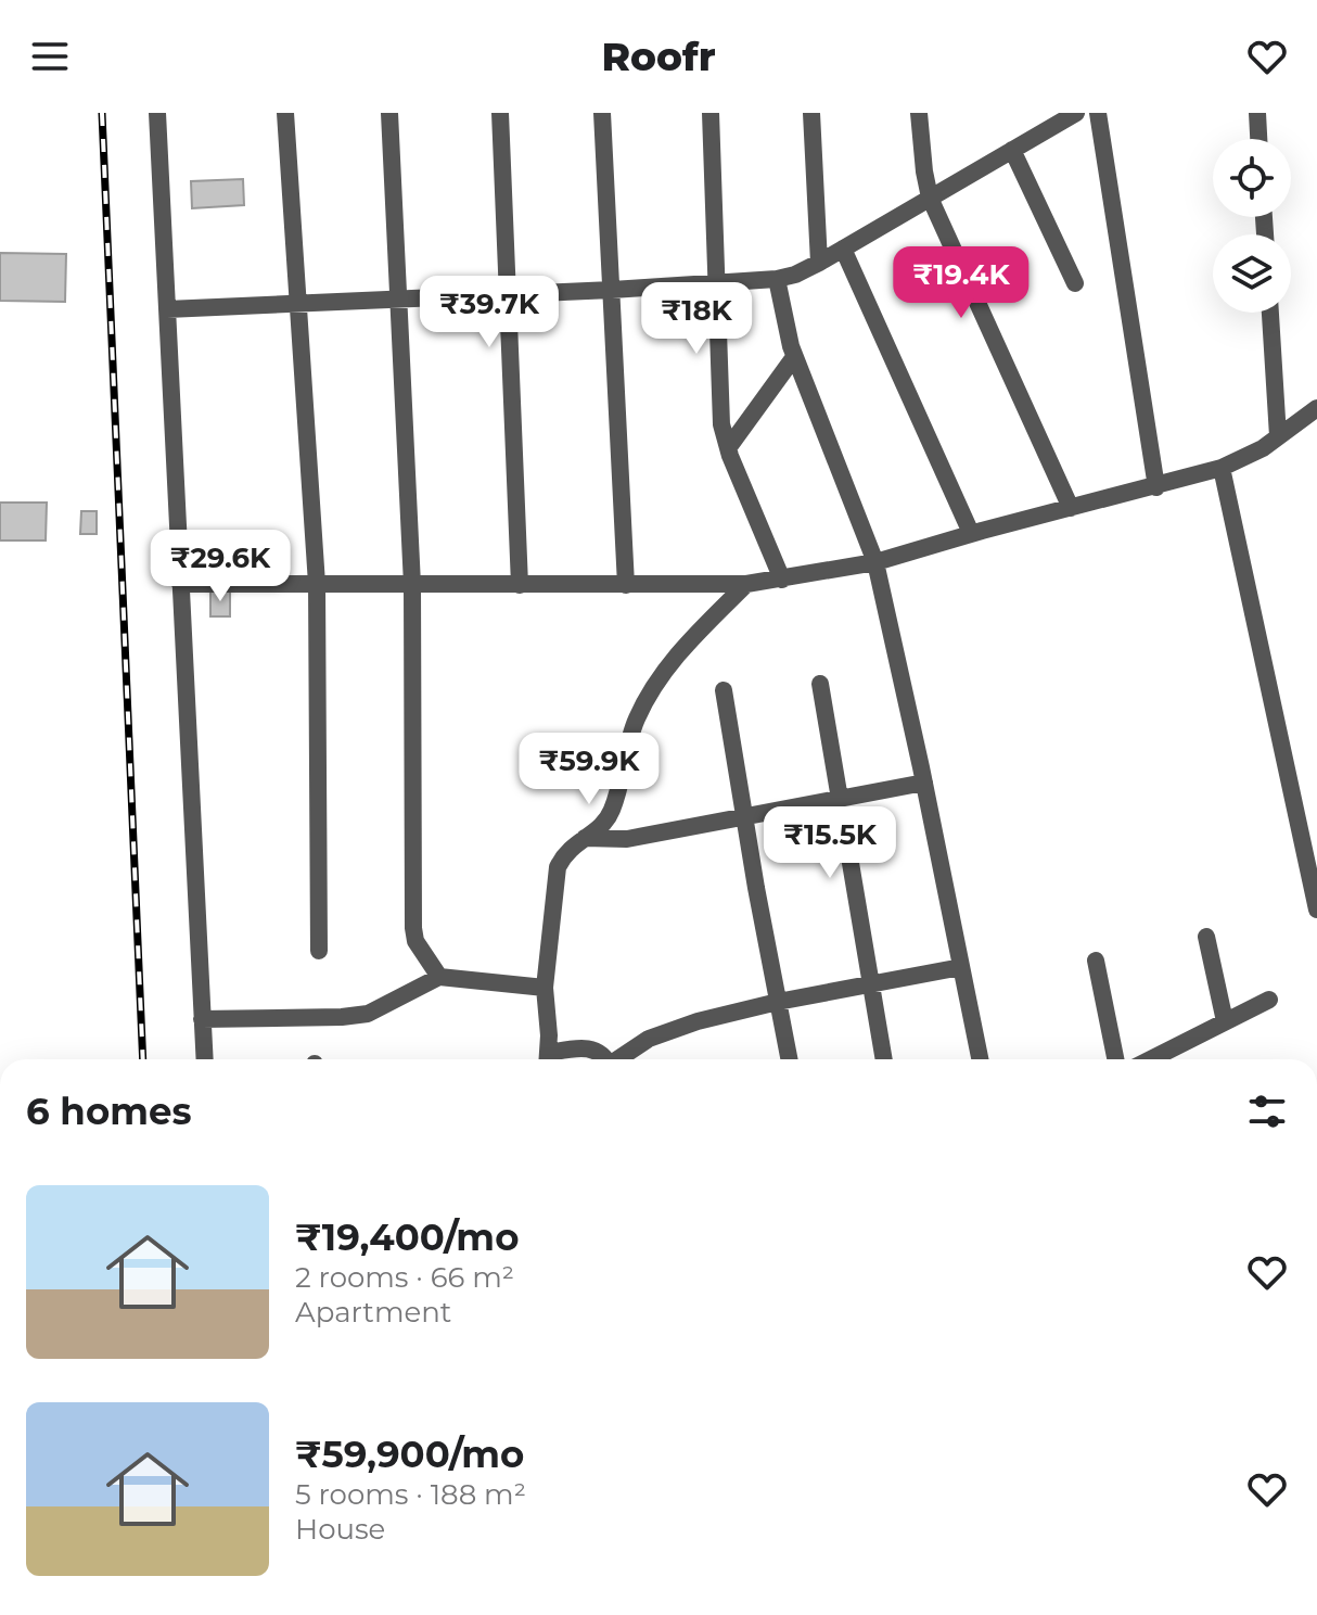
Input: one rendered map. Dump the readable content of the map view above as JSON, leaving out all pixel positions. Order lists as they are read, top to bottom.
{
  "page": {
    "header": "Roofr",
    "price": [
      "₹19.4K",
      "₹39.7K",
      "₹18K",
      "₹29.6K",
      "₹59.9K",
      "₹15.5K"
    ],
    "heading": "6 homes",
    "list": [
      {
        "name": "₹19,400/mo",
        "note": "2 rooms · 66 m² · Apartment"
      },
      {
        "name": "₹59,900/mo",
        "note": "5 rooms · 188 m² · House"
      }
    ]
  }
}
